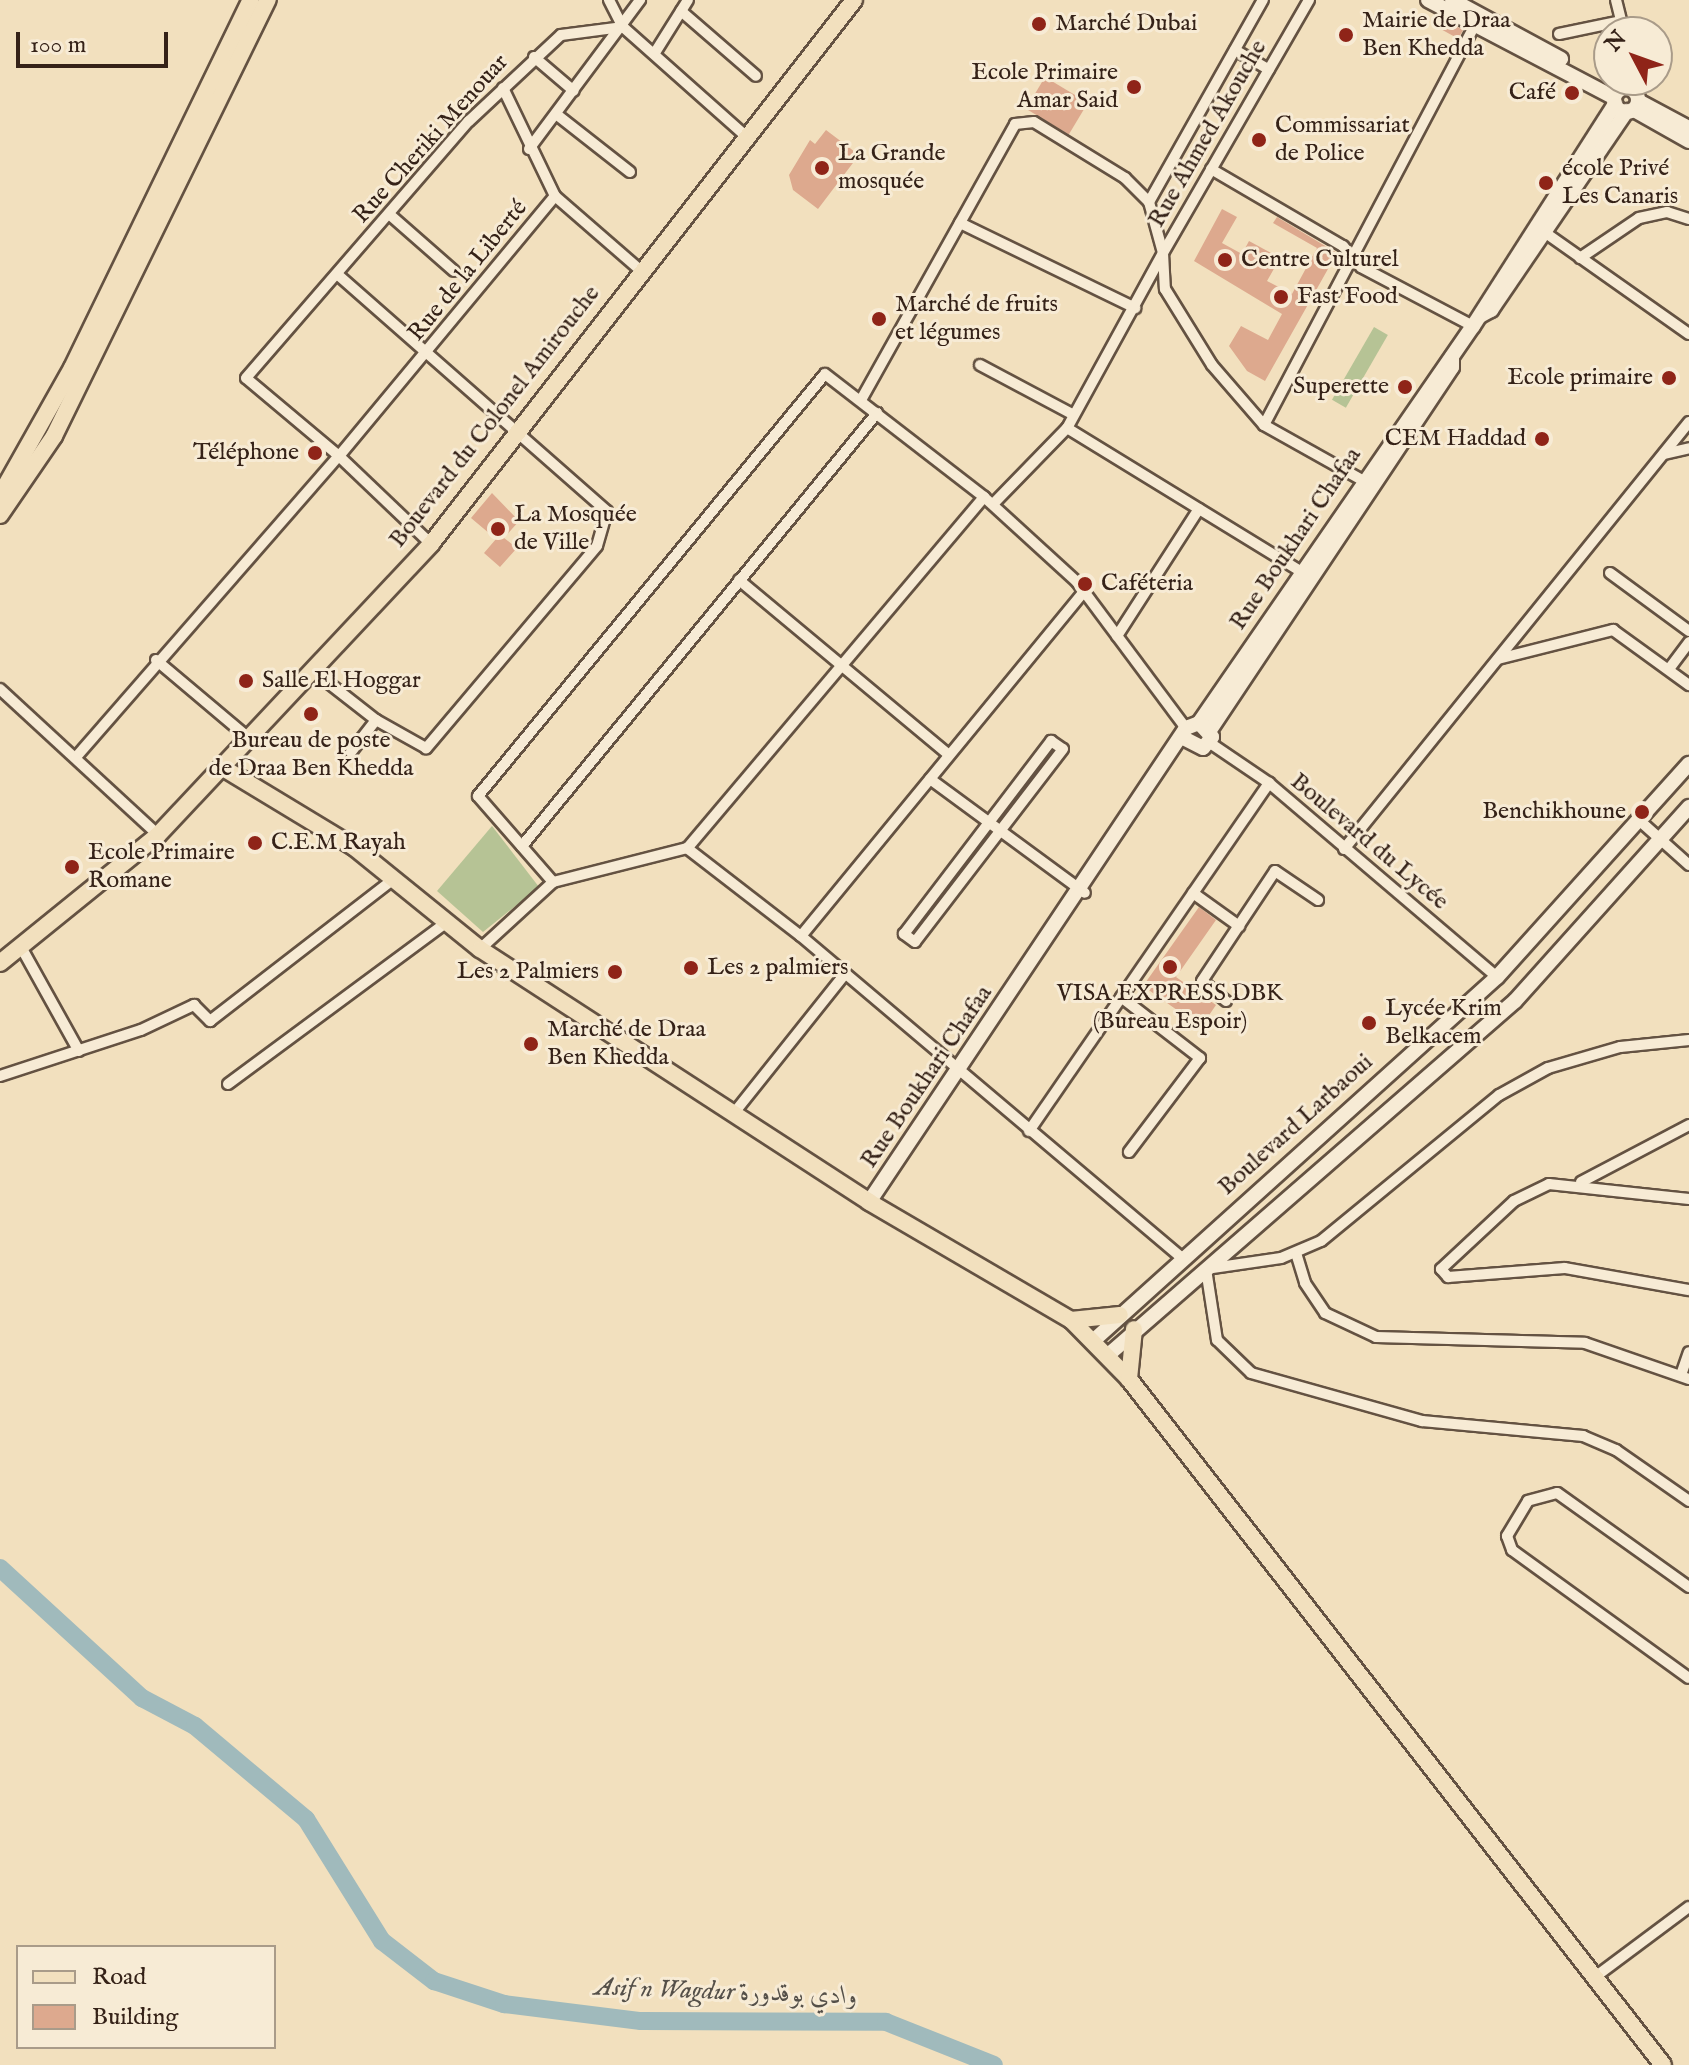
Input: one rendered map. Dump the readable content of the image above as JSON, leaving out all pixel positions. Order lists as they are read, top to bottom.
{
  "streets": {
    "main road": ["Bouevard du Colonel Amirouche", "Rue Boukhari Chafaa", "Boulevard Larbaoui"],
    "street": [
      "Rue Ahmed Akouche",
      "Rue Cheriki Menouar",
      "Rue de la Liberté",
      "Boulevard du Lycée"
    ]
  },
  "crossings": [
    ["Rue Ahmed Akouche", "Rue Boukhari Chafaa"],
    ["Rue Cheriki Menouar", "Rue de la Liberté"],
    ["Rue de la Liberté", "Bouevard du Colonel Amirouche"],
    ["Rue Boukhari Chafaa", "Boulevard du Lycée"],
    ["Boulevard du Lycée", "Boulevard Larbaoui"]
  ],
  "water": ["Asif n Wagdur وادي بوقدورة"],
  "places": [
    "Marché Dubai",
    "Mairie de Draa Ben Khedda",
    "Ecole Primaire Amar Said",
    "Café",
    "Commissariat de Police",
    "La Grande mosquée",
    "école Privé Les Canaris",
    "Centre Culturel",
    "Fast Food",
    "Marché de fruits et légumes",
    "Ecole primaire",
    "Superette",
    "CEM Haddad",
    "Téléphone",
    "La Mosquée de Ville",
    "Caféteria",
    "Salle El Hoggar",
    "Bureau de poste de Draa Ben Khedda",
    "Benchikhoune",
    "C.E.M Rayah",
    "Ecole Primaire Romane",
    "VISA EXPRESS DBK (Bureau Espoir)",
    "Les 2 palmiers",
    "Les 2 Palmiers",
    "Lycée Krim Belkacem",
    "Marché de Draa Ben Khedda"
  ],
  "legend": ["Road", "Building"],
  "scale_bar": "100 m",
  "north": "top left"
}
